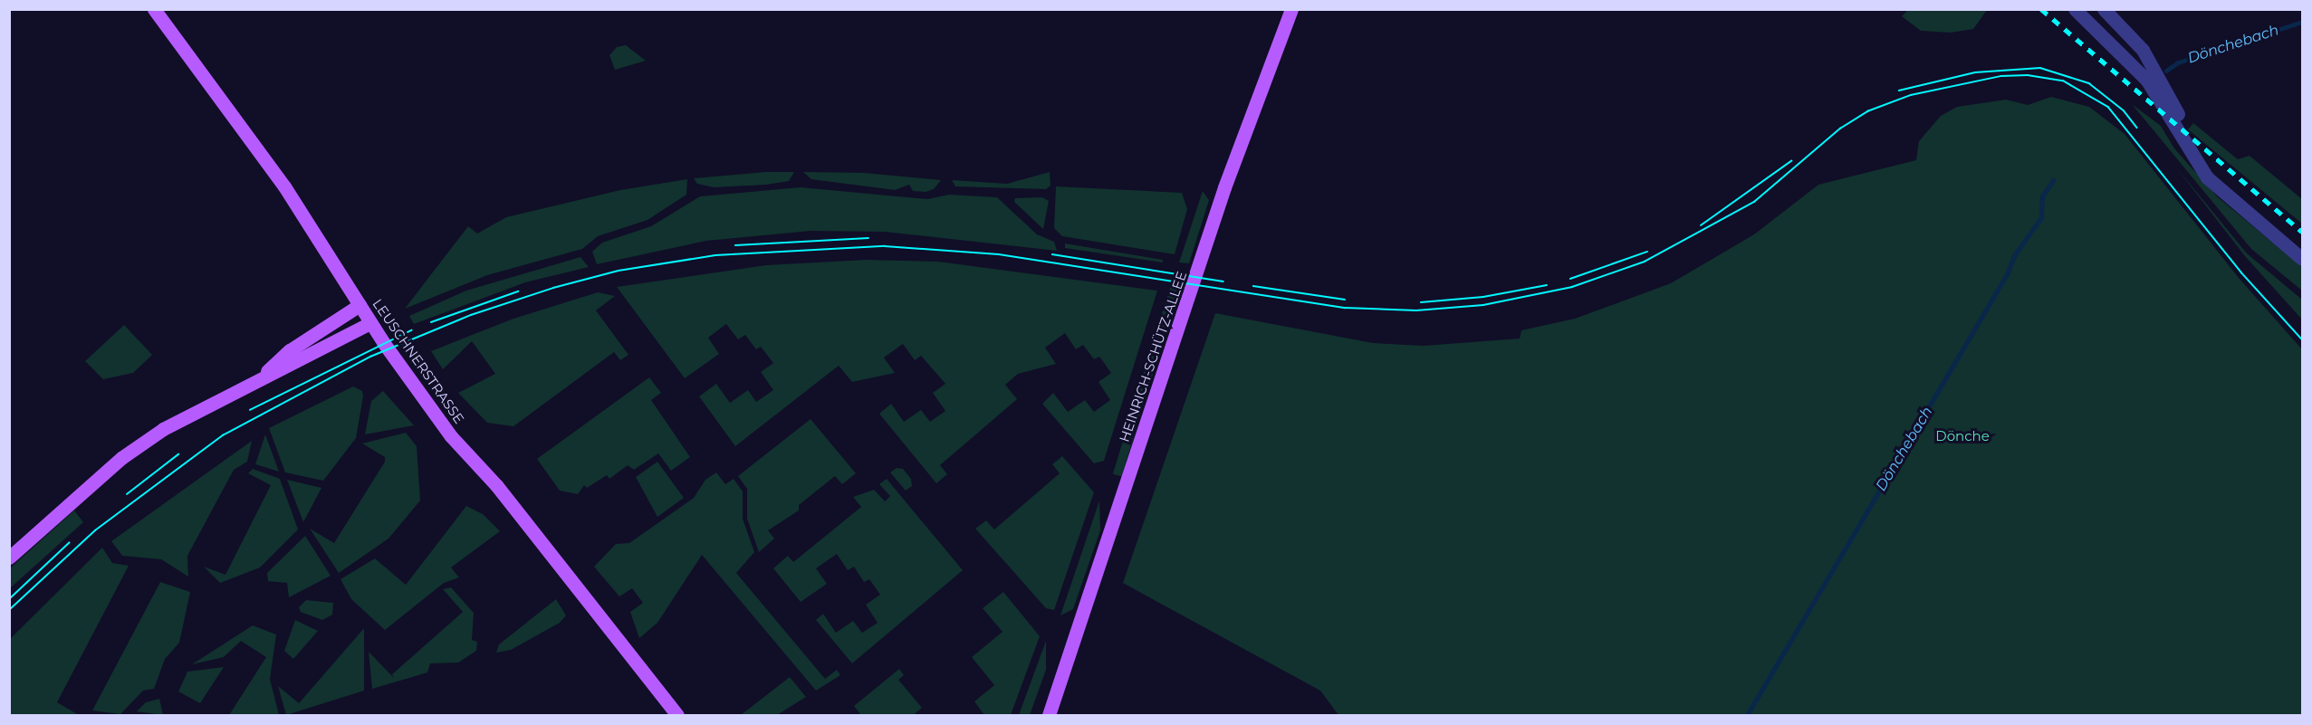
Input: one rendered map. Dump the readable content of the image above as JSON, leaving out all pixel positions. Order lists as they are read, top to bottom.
{
  "streets": {
    "main road": ["HEINRICH-SCHÜTZ-ALLEE", "LEUSCHNERSTRASSE"]
  },
  "water": ["Dönchebach"],
  "parks": ["Dönche"]
}
